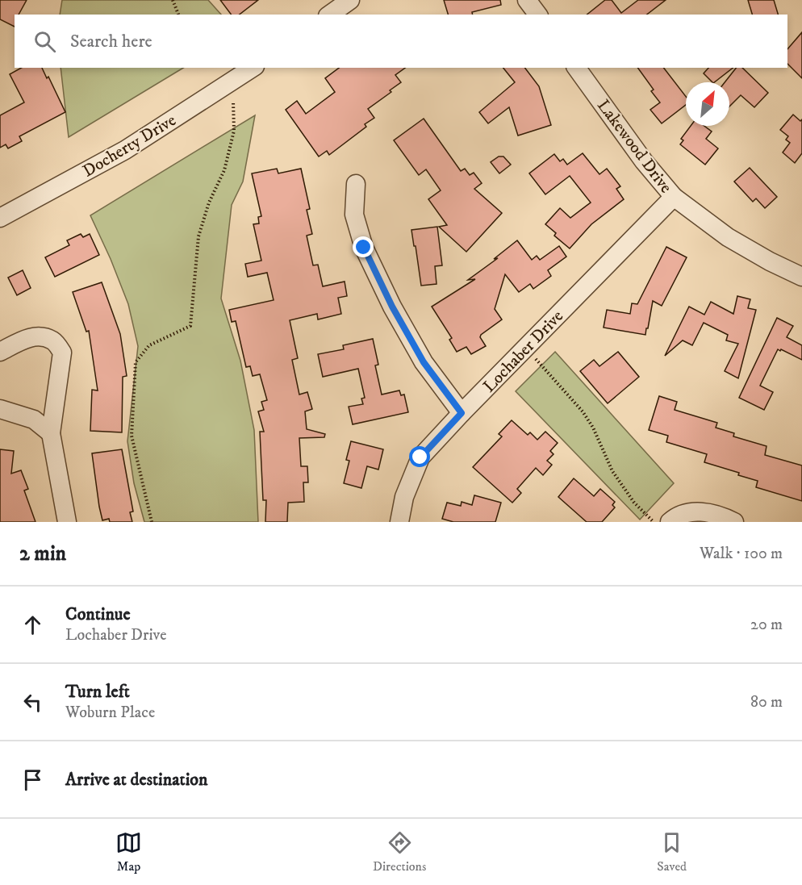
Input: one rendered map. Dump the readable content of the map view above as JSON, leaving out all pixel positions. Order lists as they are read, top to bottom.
{
  "streets": {
    "street": ["Docherty Drive", "Lakewood Drive", "Lochaber Drive"]
  },
  "crossings": [
    ["Lakewood Drive", "Lochaber Drive"]
  ],
  "north": "top right",
  "page": {
    "search": "Search here",
    "heading": ["2 min", "Walk · 100 m"],
    "list": [
      ["Continue", "Lochaber Drive", "20 m"],
      ["Turn left", "Woburn Place", "80 m"],
      "Arrive at destination"
    ],
    "nav": ["Map", "Directions", "Saved"]
  }
}
